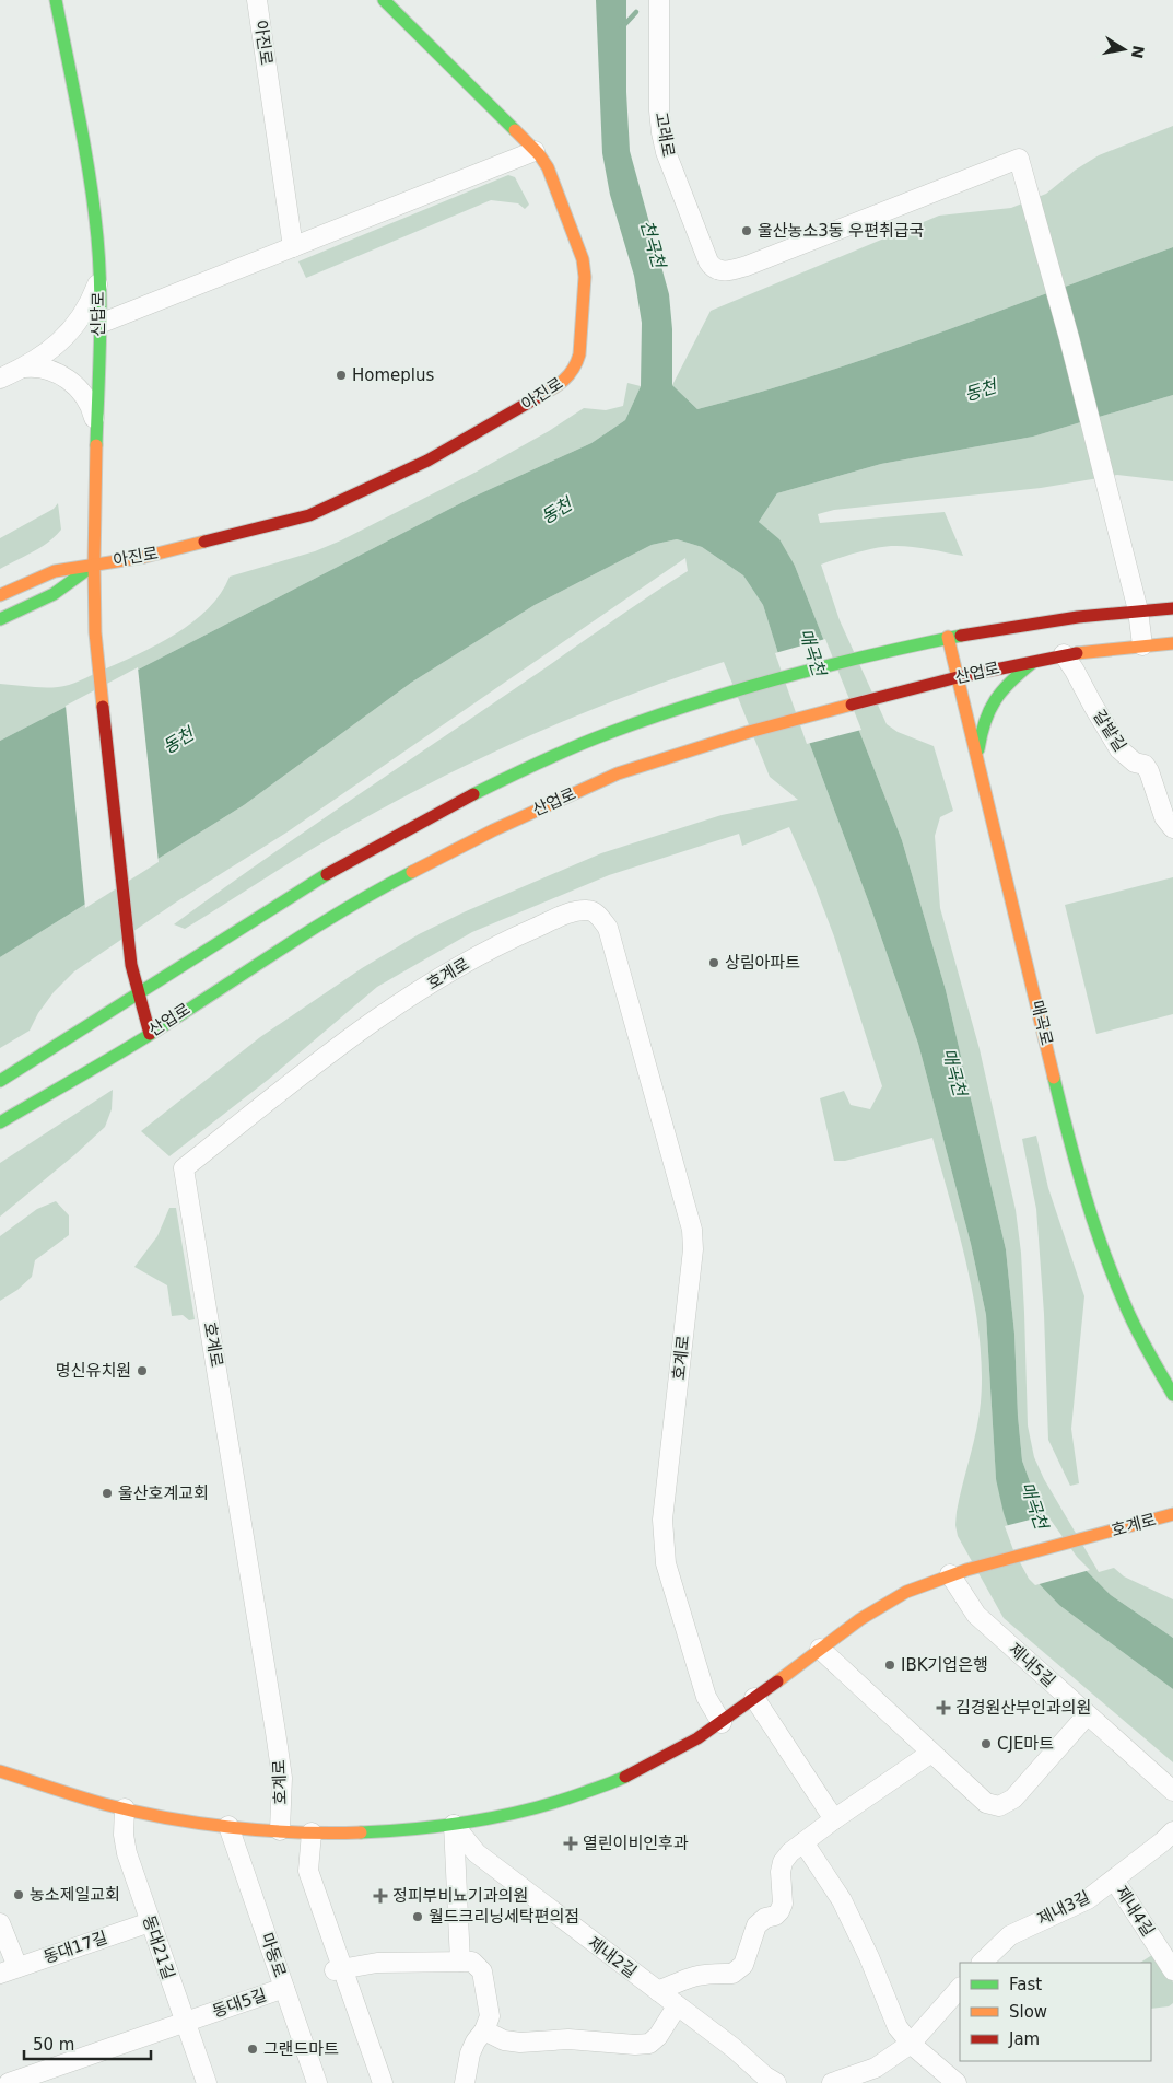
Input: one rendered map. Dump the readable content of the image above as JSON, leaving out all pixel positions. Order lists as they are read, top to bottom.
{
  "streets": {
    "street": [
      "아진로",
      "고래로",
      "신답로",
      "산업로",
      "갈밭길",
      "호계로",
      "매곡로",
      "제내5길",
      "제내3길",
      "제내4길",
      "동대17길",
      "동대21길",
      "마동로",
      "제내2길",
      "동대5길"
    ]
  },
  "crossings": [
    ["아진로", "신답로"],
    ["신답로", "산업로"],
    ["산업로", "갈밭길"],
    ["산업로", "매곡로"],
    ["호계로", "제내5길"],
    ["호계로", "동대21길"],
    ["호계로", "마동로"],
    ["호계로", "제내2길"],
    ["제내3길", "제내4길"],
    ["동대17길", "동대21길"],
    ["동대21길", "동대5길"],
    ["마동로", "동대5길"]
  ],
  "water": ["천곡천", "동천", "매곡천"],
  "places": {
    "other": [
      "울산농소3동 우편취급국",
      "Homeplus",
      "상림아파트",
      "명신유치원",
      "울산호계교회",
      "IBK기업은행",
      "CJE마트",
      "농소제일교회",
      "월드크리닝세탁편의점",
      "그랜드마트"
    ],
    "health": ["김경원산부인과의원", "열린이비인후과", "정피부비뇨기과의원"]
  },
  "legend": ["Fast", "Slow", "Jam"],
  "scale_bar": "50 m",
  "north": "right"
}
